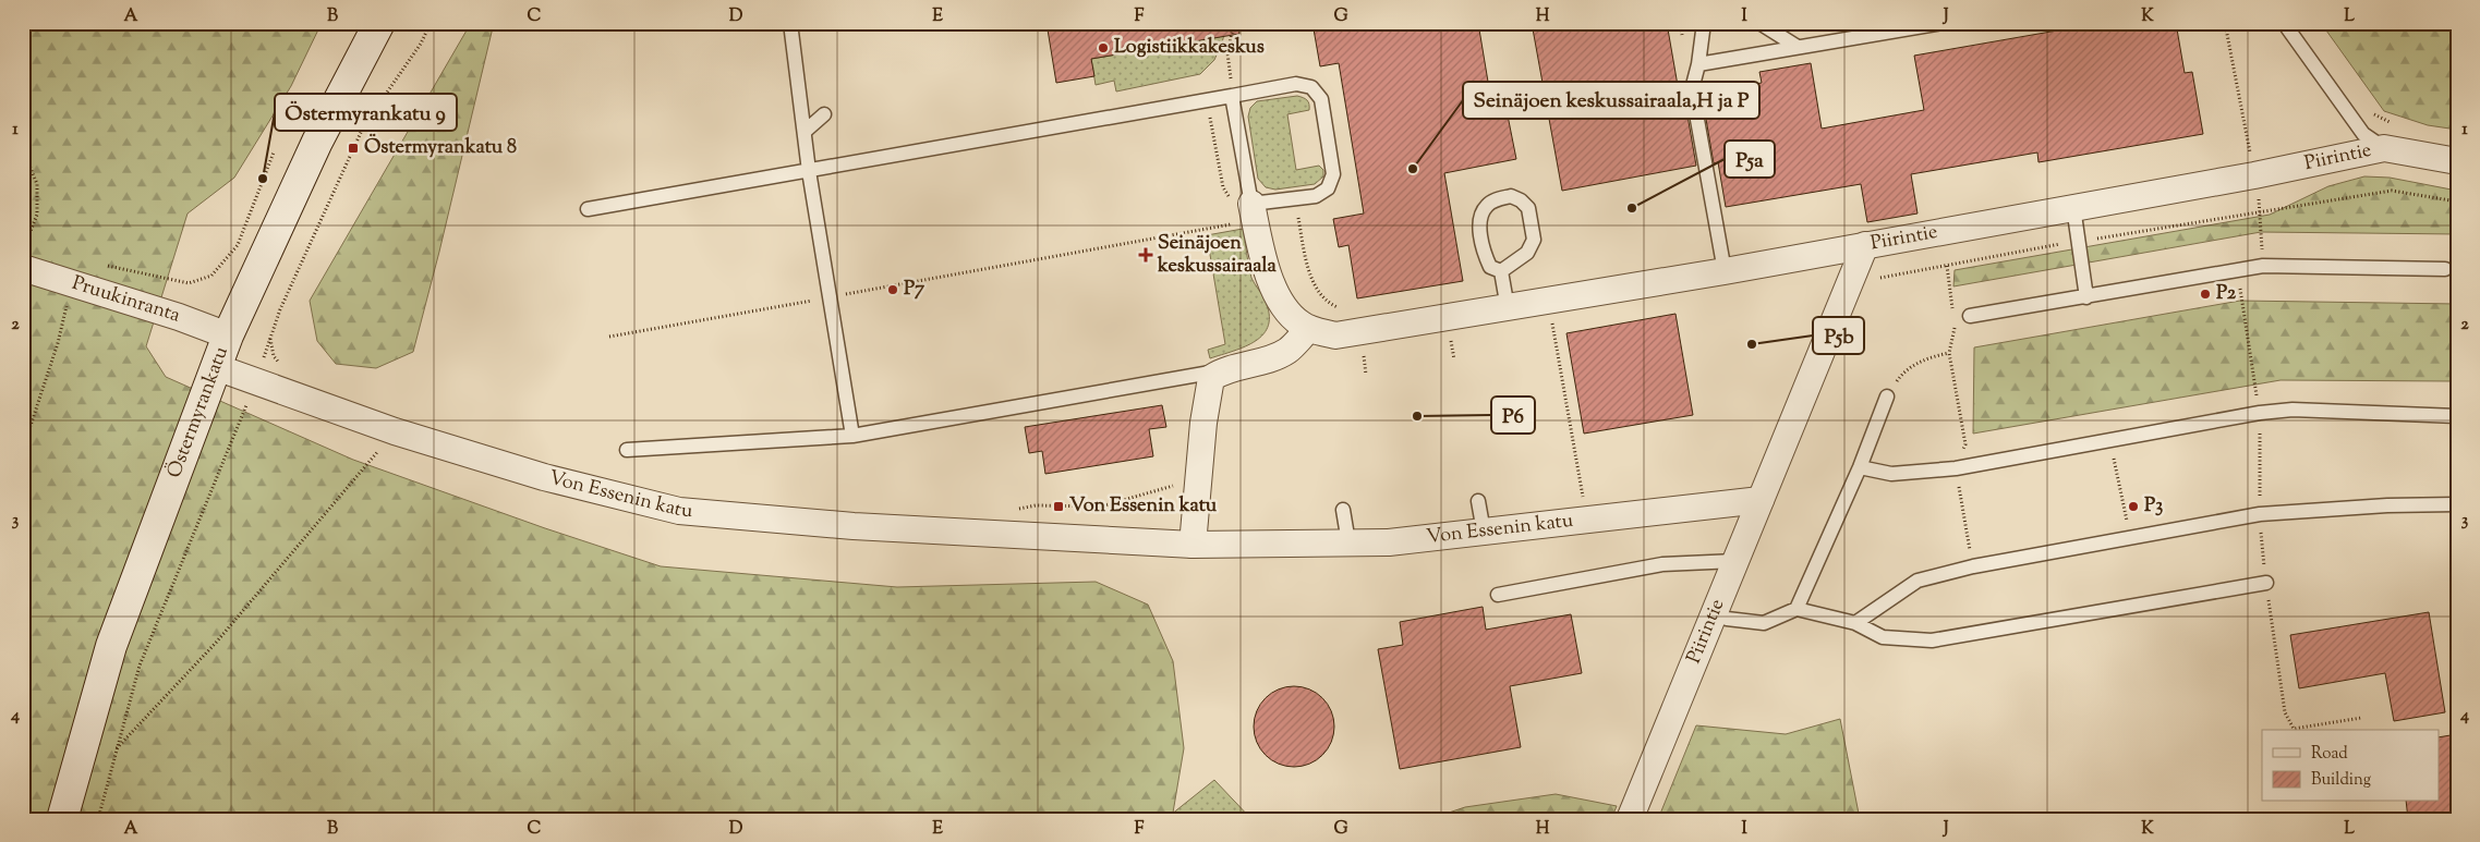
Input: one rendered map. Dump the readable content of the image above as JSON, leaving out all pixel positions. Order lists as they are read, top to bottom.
{
  "streets": {
    "street": [
      "Piirintie",
      "Pruukinranta",
      "Östermyrankatu",
      "Von Essenin katu"
    ]
  },
  "crossings": [
    ["Piirintie", "Von Essenin katu"],
    ["Pruukinranta", "Östermyrankatu"],
    ["Östermyrankatu", "Von Essenin katu"]
  ],
  "places": {
    "other": [
      "Logistiikkakeskus",
      "Seinäjoen keskussairaala,H ja P",
      "Östermyrankatu 9",
      "P5a",
      "P7",
      "P2",
      "P5b",
      "P6",
      "P3"
    ],
    "transit": ["Östermyrankatu 8", "Von Essenin katu"],
    "health": ["Seinäjoen keskussairaala"]
  },
  "legend": ["Road", "Building"],
  "grid": {
    "columns": [
      "A",
      "B",
      "C",
      "D",
      "E",
      "F",
      "G",
      "H",
      "I",
      "J",
      "K",
      "L"
    ],
    "rows": [
      "1",
      "2",
      "3",
      "4"
    ]
  }
}
